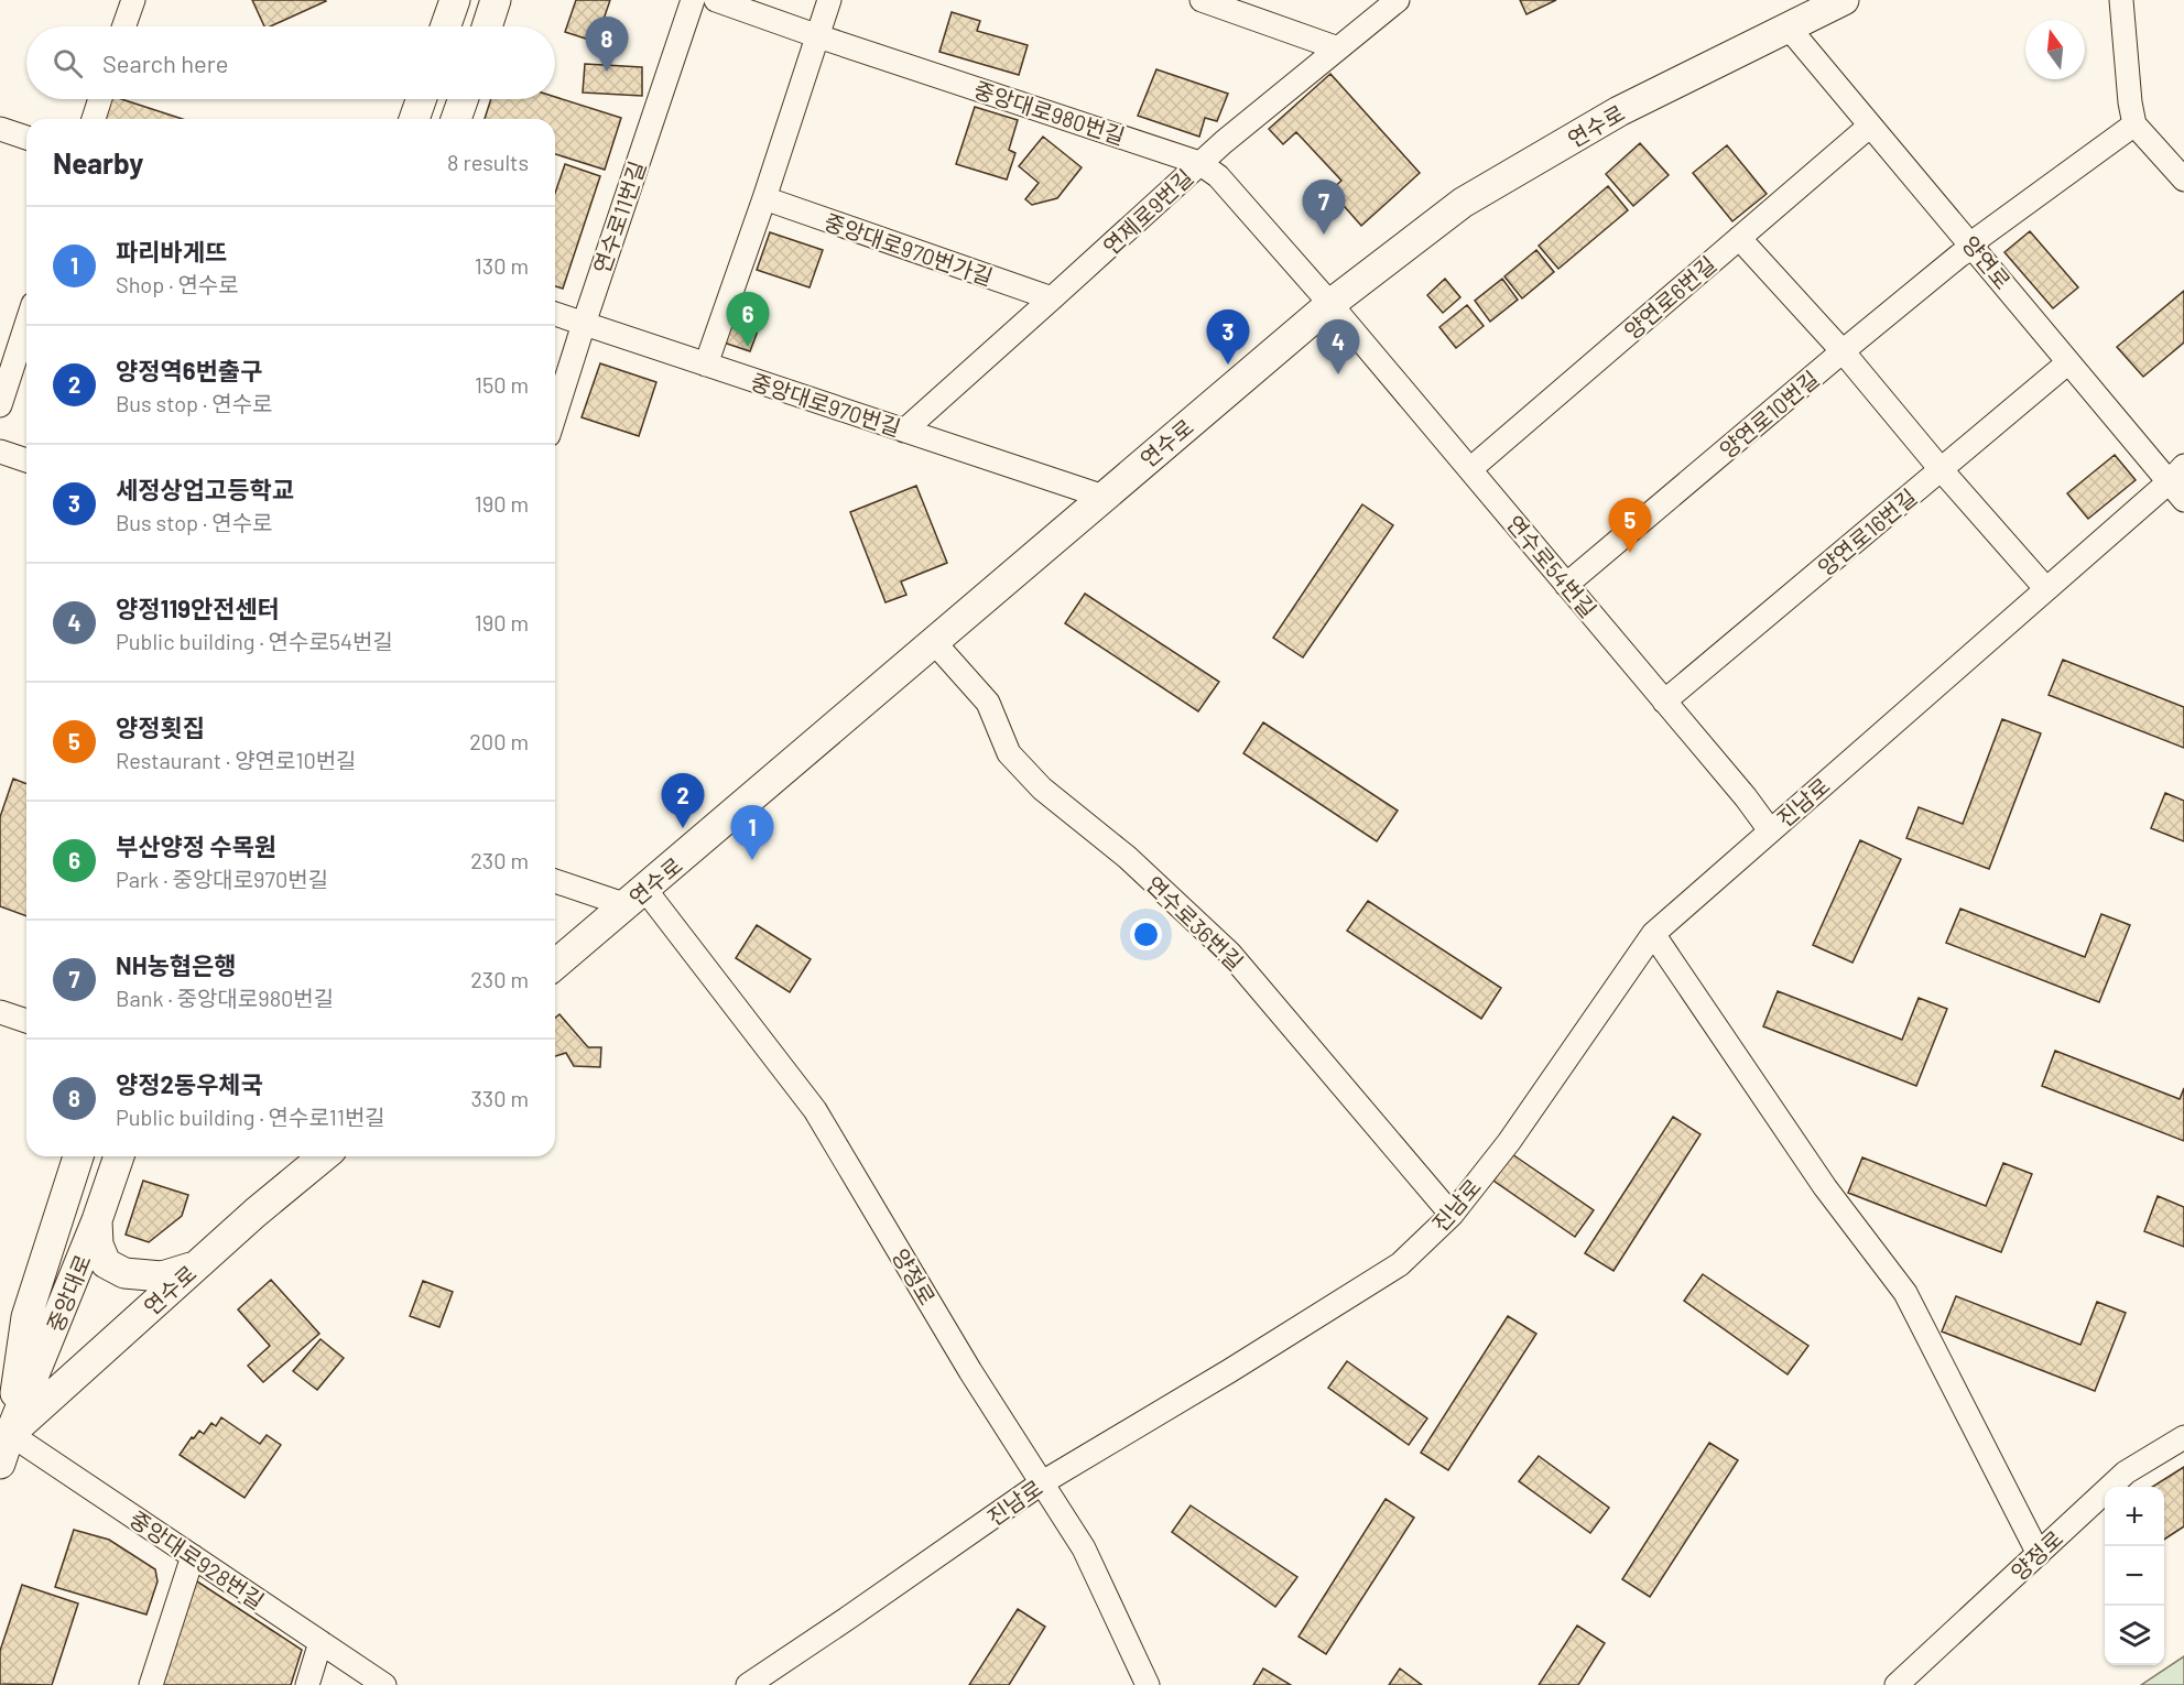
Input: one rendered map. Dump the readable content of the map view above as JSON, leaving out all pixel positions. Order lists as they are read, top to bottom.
{
  "streets": {
    "main road": ["연수로", "중앙대로"],
    "street": [
      "중앙대로980번길",
      "연제로9번길",
      "연수로11번길",
      "중앙대로970번가길",
      "양연로",
      "양연로6번길",
      "중앙대로970번길",
      "양연로10번길",
      "양연로16번길",
      "연수로54번길",
      "진남로",
      "연수로36번길",
      "양정로",
      "중앙대로928번길"
    ]
  },
  "crossings": [
    ["중앙대로980번길", "연수로"],
    ["중앙대로980번길", "연제로9번길"],
    ["중앙대로980번길", "연수로54번길"],
    ["연수로", "양연로"],
    ["연수로", "중앙대로970번길"],
    ["연수로", "연수로54번길"],
    ["연수로", "연수로36번길"],
    ["연수로", "양정로"],
    ["연수로", "중앙대로"],
    ["연수로", "중앙대로928번길"],
    ["연제로9번길", "중앙대로970번가길"],
    ["연제로9번길", "중앙대로970번길"],
    ["연수로11번길", "중앙대로970번길"],
    ["양연로", "양연로6번길"],
    ["양연로", "양연로10번길"],
    ["양연로", "양연로16번길"],
    ["양연로", "진남로"],
    ["양연로6번길", "연수로54번길"],
    ["양연로10번길", "연수로54번길"],
    ["양연로16번길", "연수로54번길"],
    ["연수로54번길", "진남로"],
    ["진남로", "연수로36번길"],
    ["진남로", "양정로"],
    ["중앙대로", "중앙대로928번길"]
  ],
  "north": "top",
  "page": {
    "pins": [
      "8",
      "7",
      "6",
      "3",
      "4",
      "5",
      "2",
      "1"
    ],
    "search": "Search here",
    "heading": ["Nearby", "8 results"],
    "list": [
      {
        "mark": "1",
        "name": "파리바게뜨",
        "note": "Shop · 연수로",
        "value": "130 m"
      },
      {
        "mark": "2",
        "name": "양정역6번출구",
        "note": "Bus stop · 연수로",
        "value": "150 m"
      },
      {
        "mark": "3",
        "name": "세정상업고등학교",
        "note": "Bus stop · 연수로",
        "value": "190 m"
      },
      {
        "mark": "4",
        "name": "양정119안전센터",
        "note": "Public building · 연수로54번길",
        "value": "190 m"
      },
      {
        "mark": "5",
        "name": "양정횟집",
        "note": "Restaurant · 양연로10번길",
        "value": "200 m"
      },
      {
        "mark": "6",
        "name": "부산양정 수목원",
        "note": "Park · 중앙대로970번길",
        "value": "230 m"
      },
      {
        "mark": "7",
        "name": "NH농협은행",
        "note": "Bank · 중앙대로980번길",
        "value": "230 m"
      },
      {
        "mark": "8",
        "name": "양정2동우체국",
        "note": "Public building · 연수로11번길",
        "value": "330 m"
      }
    ],
    "map_buttons": ["+", "−"]
  }
}
